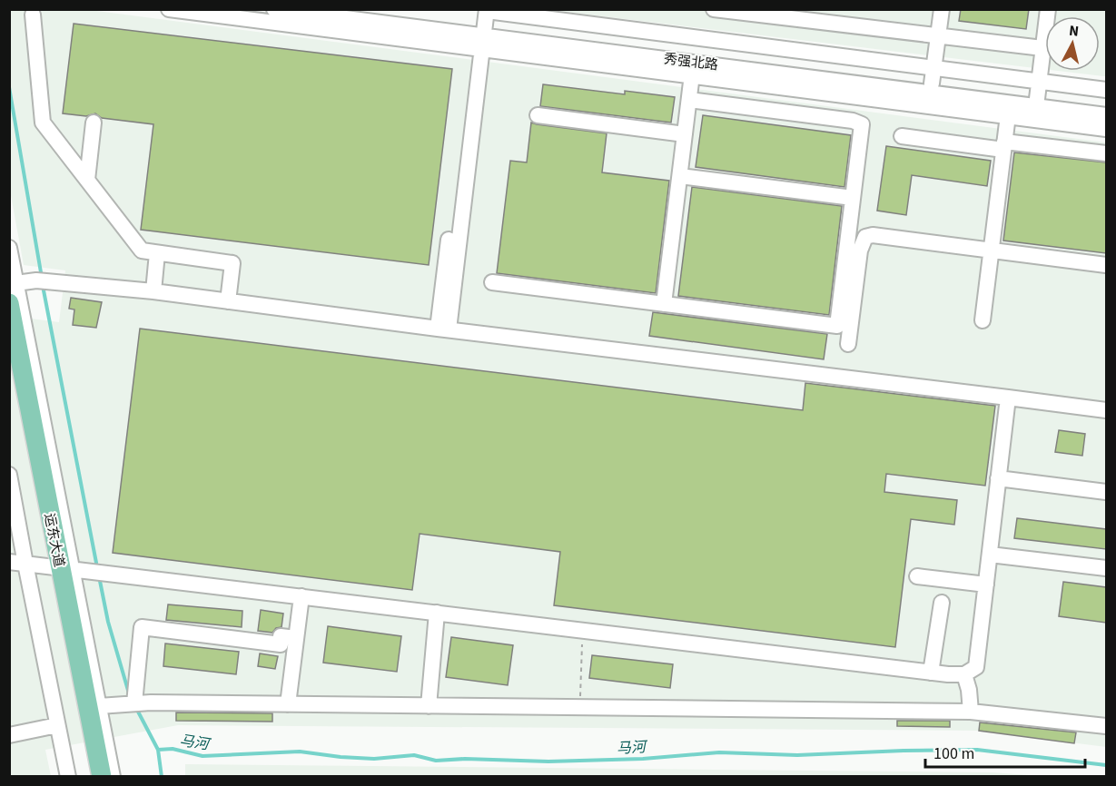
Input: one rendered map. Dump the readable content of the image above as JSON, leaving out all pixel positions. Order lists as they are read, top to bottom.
{
  "streets": {
    "main road": ["运东大道"],
    "street": ["秀强北路"]
  },
  "water": ["马河"],
  "scale_bar": "100 m",
  "north": "top"
}
